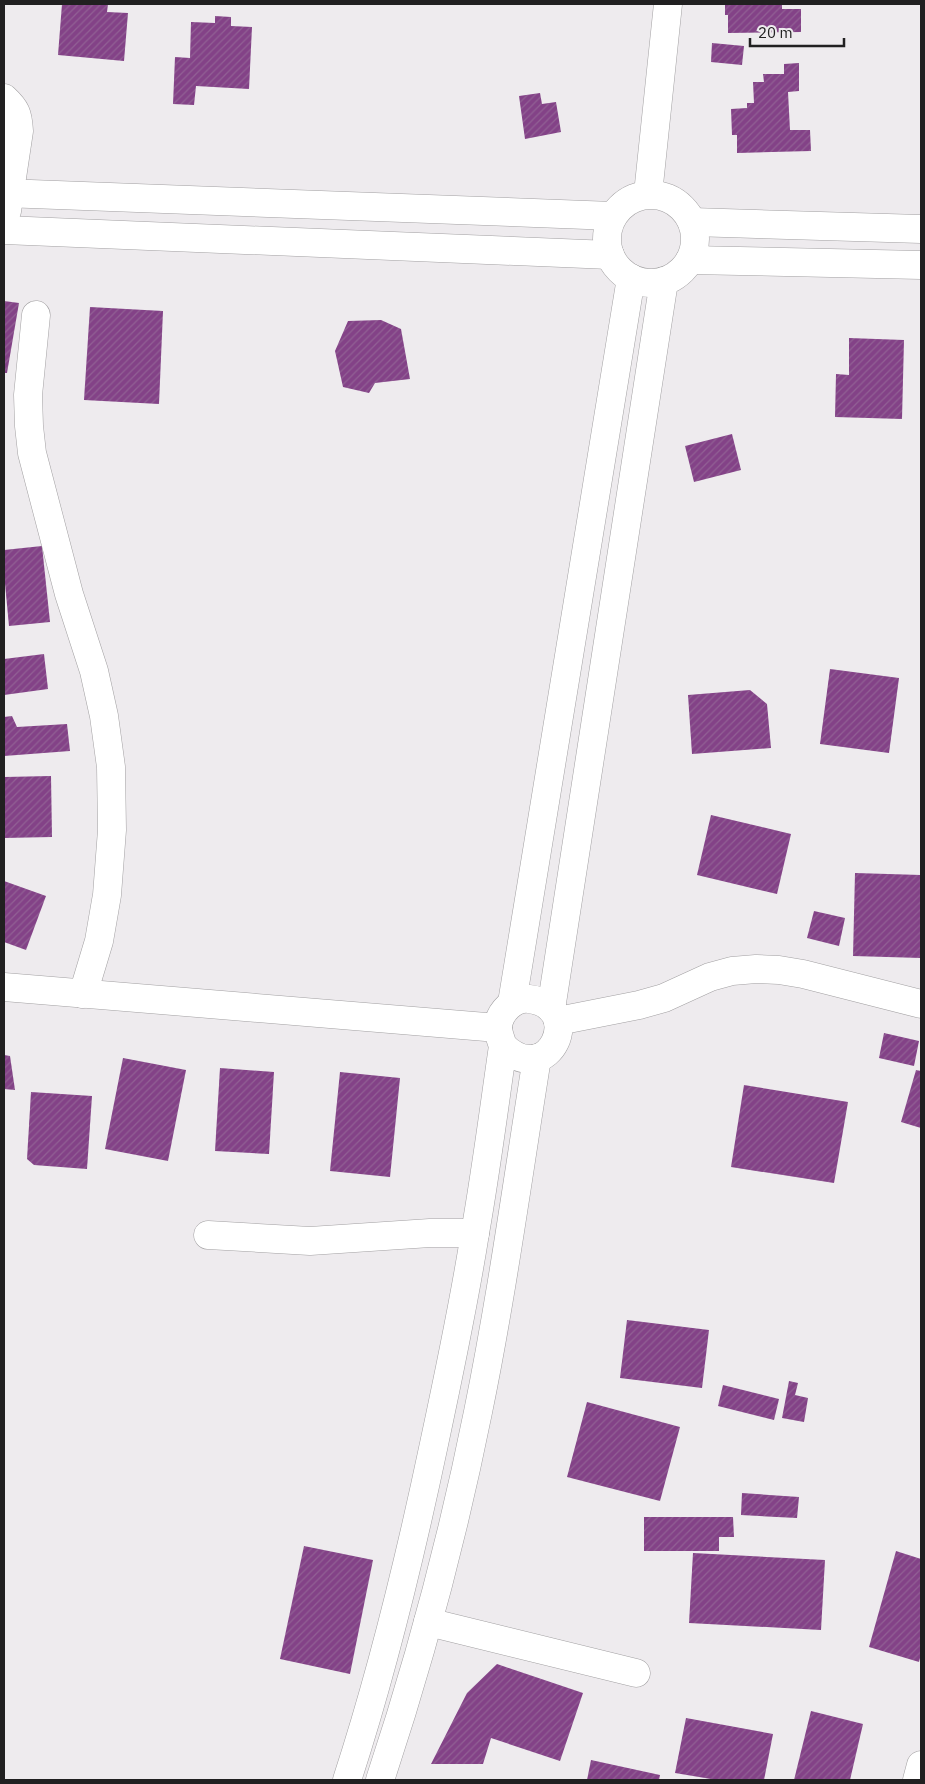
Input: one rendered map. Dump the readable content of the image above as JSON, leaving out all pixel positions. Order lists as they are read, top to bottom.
{
  "scale_bar": "20 m"
}
